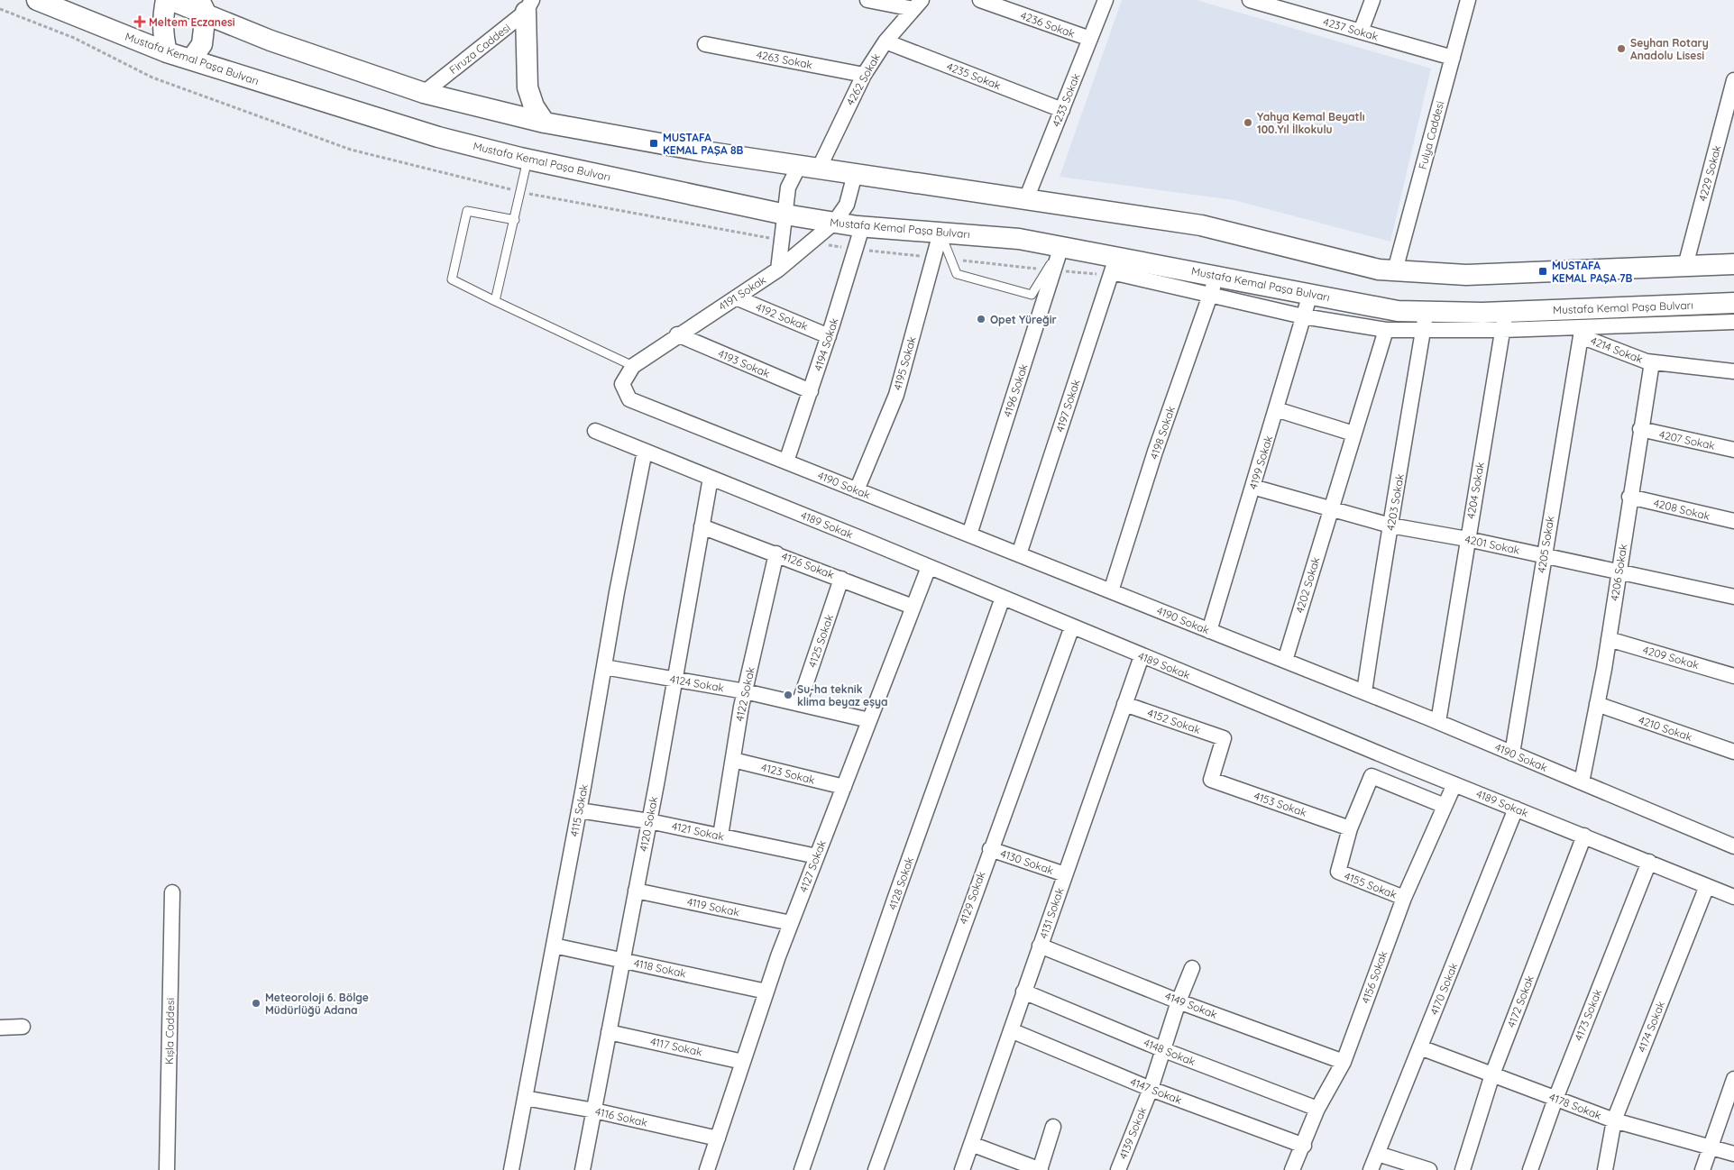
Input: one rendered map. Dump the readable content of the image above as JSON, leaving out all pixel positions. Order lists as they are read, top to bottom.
{
  "streets": {
    "main road": ["Mustafa Kemal Paşa Bulvarı"],
    "street": [
      "4236 Sokak",
      "4237 Sokak",
      "Firuza Caddesi",
      "4263 Sokak",
      "4235 Sokak",
      "4262 Sokak",
      "4233 Sokak",
      "Fulya Caddesi",
      "4229 Sokak",
      "4191 Sokak",
      "4192 Sokak",
      "4194 Sokak",
      "4214 Sokak",
      "4193 Sokak",
      "4195 Sokak",
      "4196 Sokak",
      "4197 Sokak",
      "4198 Sokak",
      "4207 Sokak",
      "4199 Sokak",
      "4190 Sokak",
      "4204 Sokak",
      "4203 Sokak",
      "4208 Sokak",
      "4189 Sokak",
      "4201 Sokak",
      "4205 Sokak",
      "4126 Sokak",
      "4206 Sokak",
      "4202 Sokak",
      "4125 Sokak",
      "4209 Sokak",
      "4124 Sokak",
      "4122 Sokak",
      "4152 Sokak",
      "4210 Sokak",
      "4123 Sokak",
      "4153 Sokak",
      "4115 Sokak",
      "4120 Sokak",
      "4121 Sokak",
      "4130 Sokak",
      "4127 Sokak",
      "4128 Sokak",
      "4155 Sokak",
      "4129 Sokak",
      "4119 Sokak",
      "4131 Sokak",
      "4118 Sokak",
      "4156 Sokak",
      "4170 Sokak",
      "4172 Sokak",
      "4149 Sokak",
      "4173 Sokak",
      "4174 Sokak",
      "Kışla Caddesi",
      "4117 Sokak",
      "4148 Sokak",
      "4147 Sokak",
      "4178 Sokak",
      "4116 Sokak",
      "4139 Sokak"
    ]
  },
  "crossings": [
    ["4236 Sokak", "4233 Sokak"],
    ["4237 Sokak", "Fulya Caddesi"],
    ["Mustafa Kemal Paşa Bulvarı", "4191 Sokak"],
    ["Mustafa Kemal Paşa Bulvarı", "4194 Sokak"],
    ["Mustafa Kemal Paşa Bulvarı", "4214 Sokak"],
    ["Mustafa Kemal Paşa Bulvarı", "4195 Sokak"],
    ["Mustafa Kemal Paşa Bulvarı", "4196 Sokak"],
    ["Mustafa Kemal Paşa Bulvarı", "4197 Sokak"],
    ["Mustafa Kemal Paşa Bulvarı", "4198 Sokak"],
    ["Mustafa Kemal Paşa Bulvarı", "4199 Sokak"],
    ["Mustafa Kemal Paşa Bulvarı", "4204 Sokak"],
    ["Mustafa Kemal Paşa Bulvarı", "4203 Sokak"],
    ["Mustafa Kemal Paşa Bulvarı", "4205 Sokak"],
    ["4263 Sokak", "4262 Sokak"],
    ["4235 Sokak", "4262 Sokak"],
    ["4235 Sokak", "4233 Sokak"],
    ["4191 Sokak", "4192 Sokak"],
    ["4191 Sokak", "4193 Sokak"],
    ["4191 Sokak", "4190 Sokak"],
    ["4192 Sokak", "4194 Sokak"],
    ["4194 Sokak", "4193 Sokak"],
    ["4194 Sokak", "4190 Sokak"],
    ["4214 Sokak", "4205 Sokak"],
    ["4214 Sokak", "4206 Sokak"],
    ["4195 Sokak", "4190 Sokak"],
    ["4196 Sokak", "4190 Sokak"],
    ["4197 Sokak", "4190 Sokak"],
    ["4198 Sokak", "4190 Sokak"],
    ["4207 Sokak", "4206 Sokak"],
    ["4199 Sokak", "4190 Sokak"],
    ["4199 Sokak", "4201 Sokak"],
    ["4190 Sokak", "4204 Sokak"],
    ["4190 Sokak", "4203 Sokak"],
    ["4190 Sokak", "4205 Sokak"],
    ["4190 Sokak", "4206 Sokak"],
    ["4190 Sokak", "4202 Sokak"],
    ["4204 Sokak", "4201 Sokak"],
    ["4203 Sokak", "4201 Sokak"],
    ["4208 Sokak", "4206 Sokak"],
    ["4189 Sokak", "4115 Sokak"],
    ["4189 Sokak", "4120 Sokak"],
    ["4189 Sokak", "4127 Sokak"],
    ["4189 Sokak", "4128 Sokak"],
    ["4189 Sokak", "4129 Sokak"],
    ["4189 Sokak", "4131 Sokak"],
    ["4189 Sokak", "4156 Sokak"],
    ["4189 Sokak", "4170 Sokak"],
    ["4189 Sokak", "4172 Sokak"],
    ["4189 Sokak", "4173 Sokak"],
    ["4189 Sokak", "4174 Sokak"],
    ["4201 Sokak", "4205 Sokak"],
    ["4201 Sokak", "4206 Sokak"],
    ["4201 Sokak", "4202 Sokak"],
    ["4126 Sokak", "4125 Sokak"],
    ["4126 Sokak", "4122 Sokak"],
    ["4126 Sokak", "4120 Sokak"],
    ["4126 Sokak", "4127 Sokak"],
    ["4206 Sokak", "4209 Sokak"],
    ["4206 Sokak", "4210 Sokak"],
    ["4125 Sokak", "4124 Sokak"],
    ["4124 Sokak", "4122 Sokak"],
    ["4124 Sokak", "4115 Sokak"],
    ["4124 Sokak", "4120 Sokak"],
    ["4124 Sokak", "4127 Sokak"],
    ["4122 Sokak", "4123 Sokak"],
    ["4122 Sokak", "4121 Sokak"],
    ["4152 Sokak", "4153 Sokak"],
    ["4152 Sokak", "4131 Sokak"],
    ["4123 Sokak", "4127 Sokak"],
    ["4153 Sokak", "4155 Sokak"],
    ["4115 Sokak", "4121 Sokak"],
    ["4115 Sokak", "4118 Sokak"],
    ["4115 Sokak", "4116 Sokak"],
    ["4120 Sokak", "4121 Sokak"],
    ["4120 Sokak", "4119 Sokak"],
    ["4120 Sokak", "4118 Sokak"],
    ["4120 Sokak", "4117 Sokak"],
    ["4120 Sokak", "4116 Sokak"],
    ["4121 Sokak", "4127 Sokak"],
    ["4130 Sokak", "4129 Sokak"],
    ["4130 Sokak", "4131 Sokak"],
    ["4127 Sokak", "4119 Sokak"],
    ["4127 Sokak", "4118 Sokak"],
    ["4127 Sokak", "4117 Sokak"],
    ["4127 Sokak", "4116 Sokak"],
    ["4155 Sokak", "4156 Sokak"],
    ["4131 Sokak", "4149 Sokak"],
    ["4131 Sokak", "4148 Sokak"],
    ["4131 Sokak", "4147 Sokak"],
    ["4156 Sokak", "4149 Sokak"],
    ["4156 Sokak", "4148 Sokak"],
    ["4156 Sokak", "4147 Sokak"],
    ["4170 Sokak", "4178 Sokak"],
    ["4172 Sokak", "4178 Sokak"],
    ["4149 Sokak", "4139 Sokak"],
    ["4173 Sokak", "4178 Sokak"],
    ["4174 Sokak", "4178 Sokak"],
    ["4148 Sokak", "4139 Sokak"],
    ["4147 Sokak", "4139 Sokak"]
  ],
  "places": {
    "health": ["Meltem Eczanesi"],
    "other": [
      "Seyhan Rotary Anadolu Lisesi",
      "Yahya Kemal Beyatlı 100.Yıl İlkokulu",
      "Opet Yüreğir",
      "Su-ha teknik klima beyaz eşya",
      "Meteoroloji 6. Bölge Müdürlüğü Adana"
    ],
    "transit": ["MUSTAFA KEMAL PAŞA 8B", "MUSTAFA KEMAL PAŞA 7B"]
  }
}
